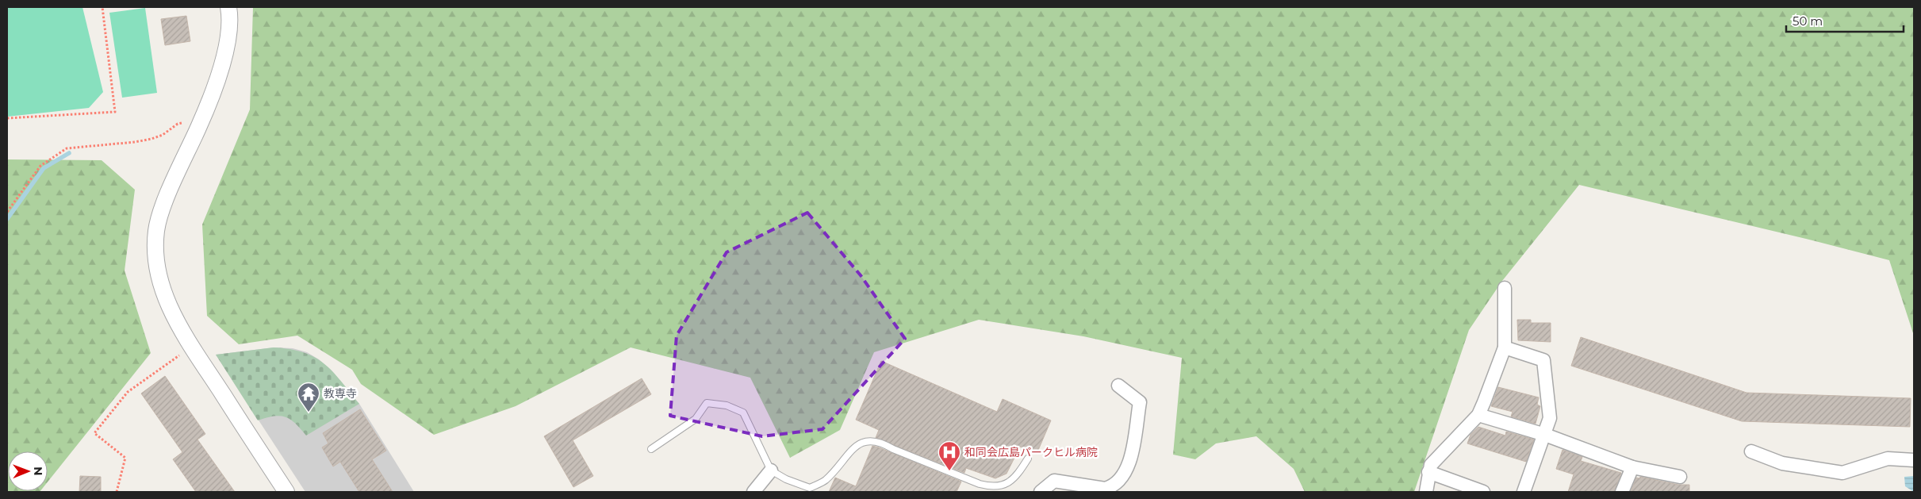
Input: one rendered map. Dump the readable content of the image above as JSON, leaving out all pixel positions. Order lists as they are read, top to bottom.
{
  "places": {
    "temple": ["教専寺"],
    "hospital": ["和同会広島パークヒル病院"]
  },
  "scale_bar": "50 m",
  "north": "right"
}
